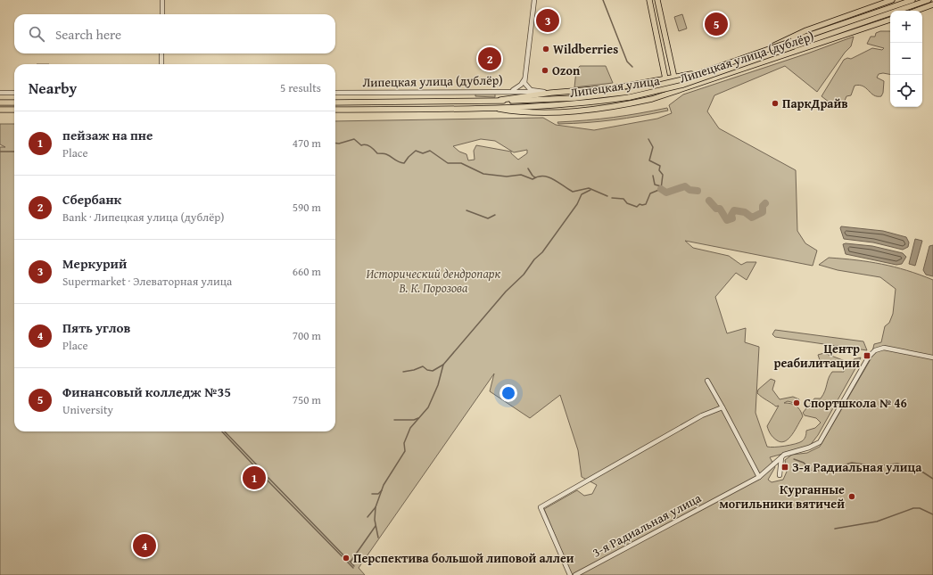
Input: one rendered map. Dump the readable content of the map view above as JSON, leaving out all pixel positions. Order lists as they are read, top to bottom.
{
  "streets": {
    "main road": ["Липецкая улица (дублёр)", "Липецкая улица"],
    "street": ["3-я Радиальная улица"]
  },
  "crossings": [
    ["Липецкая улица (дублёр)", "Липецкая улица"]
  ],
  "parks": ["Исторический дендропарк В. К. Порозова"],
  "places": {
    "other": [
      "Wildberries",
      "Ozon",
      "ПаркДрайв",
      "Спортшкола № 46",
      "Курганные могильники вятичей",
      "Перспектива большой липовой аллеи"
    ],
    "transit": ["Центр реабилитации", "З-я Радиальная улица"]
  },
  "page": {
    "pins": [
      "3",
      "5",
      "2",
      "1",
      "4"
    ],
    "map_buttons": ["+", "−"],
    "search": "Search here",
    "heading": ["Nearby", "5 results"],
    "list": [
      {
        "mark": "1",
        "name": "пейзаж на пне",
        "note": "Place",
        "value": "470 m"
      },
      {
        "mark": "2",
        "name": "Сбербанк",
        "note": "Bank · Липецкая улица (дублёр)",
        "value": "590 m"
      },
      {
        "mark": "3",
        "name": "Меркурий",
        "note": "Supermarket · Элеваторная улица",
        "value": "660 m"
      },
      {
        "mark": "4",
        "name": "Пять углов",
        "note": "Place",
        "value": "700 m"
      },
      {
        "mark": "5",
        "name": "Финансовый колледж №35",
        "note": "University",
        "value": "750 m"
      }
    ]
  }
}
